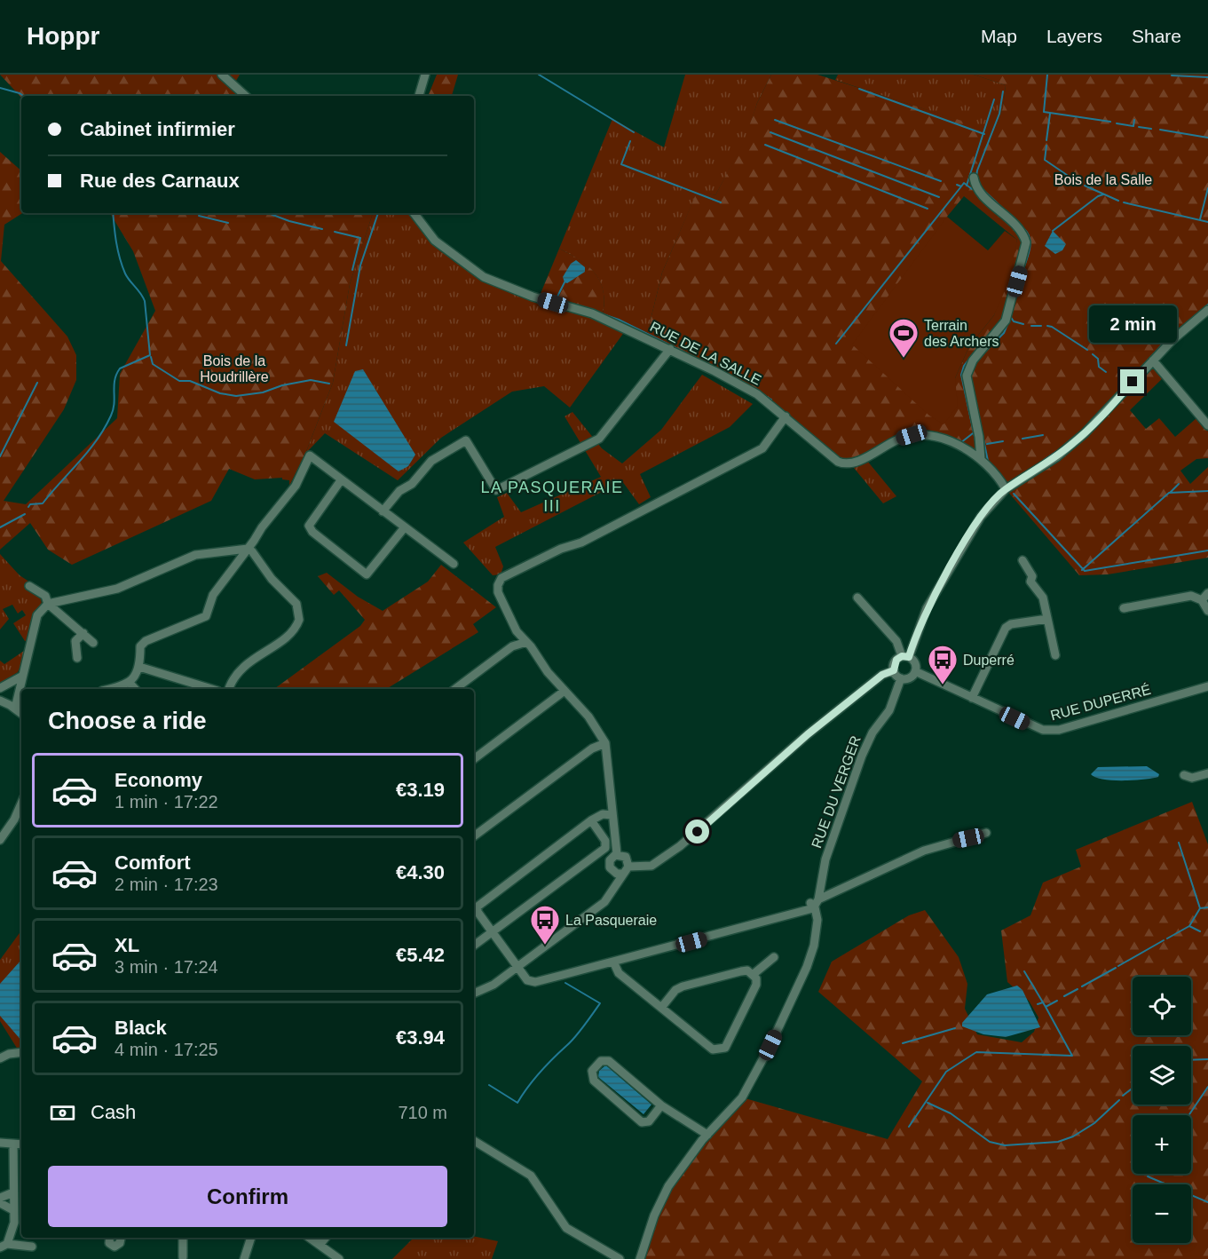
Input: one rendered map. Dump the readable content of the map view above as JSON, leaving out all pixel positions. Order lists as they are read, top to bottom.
{
  "streets": {
    "street": ["RUE DE LA SALLE", "RUE DUPERRÉ", "RUE DU VERGER"]
  },
  "crossings": [
    ["RUE DUPERRÉ", "RUE DU VERGER"]
  ],
  "districts": ["LA PASQUERAIE III"],
  "parks": ["Bois de la Salle", "Bois de la Houdrillère"],
  "places": {
    "sports": ["Terrain des Archers"],
    "bus stop": ["Duperré", "La Pasqueraie"]
  },
  "page": {
    "header": "Hoppr",
    "nav": ["Map", "Layers", "Share"],
    "banner": ["Cabinet infirmier", "Rue des Carnaux"],
    "bubble": "2 min",
    "heading": "Choose a ride",
    "list": [
      {
        "name": "Economy",
        "note": "1 min · 17:22",
        "value": "€3.19"
      },
      {
        "name": "Comfort",
        "note": "2 min · 17:23",
        "value": "€4.30"
      },
      {
        "name": "XL",
        "note": "3 min · 17:24",
        "value": "€5.42"
      },
      {
        "name": "Black",
        "note": "4 min · 17:25",
        "value": "€3.94"
      }
    ],
    "map_buttons": ["+", "−"],
    "pay": ["Cash", "710 m"],
    "buttons": "Confirm"
  }
}
